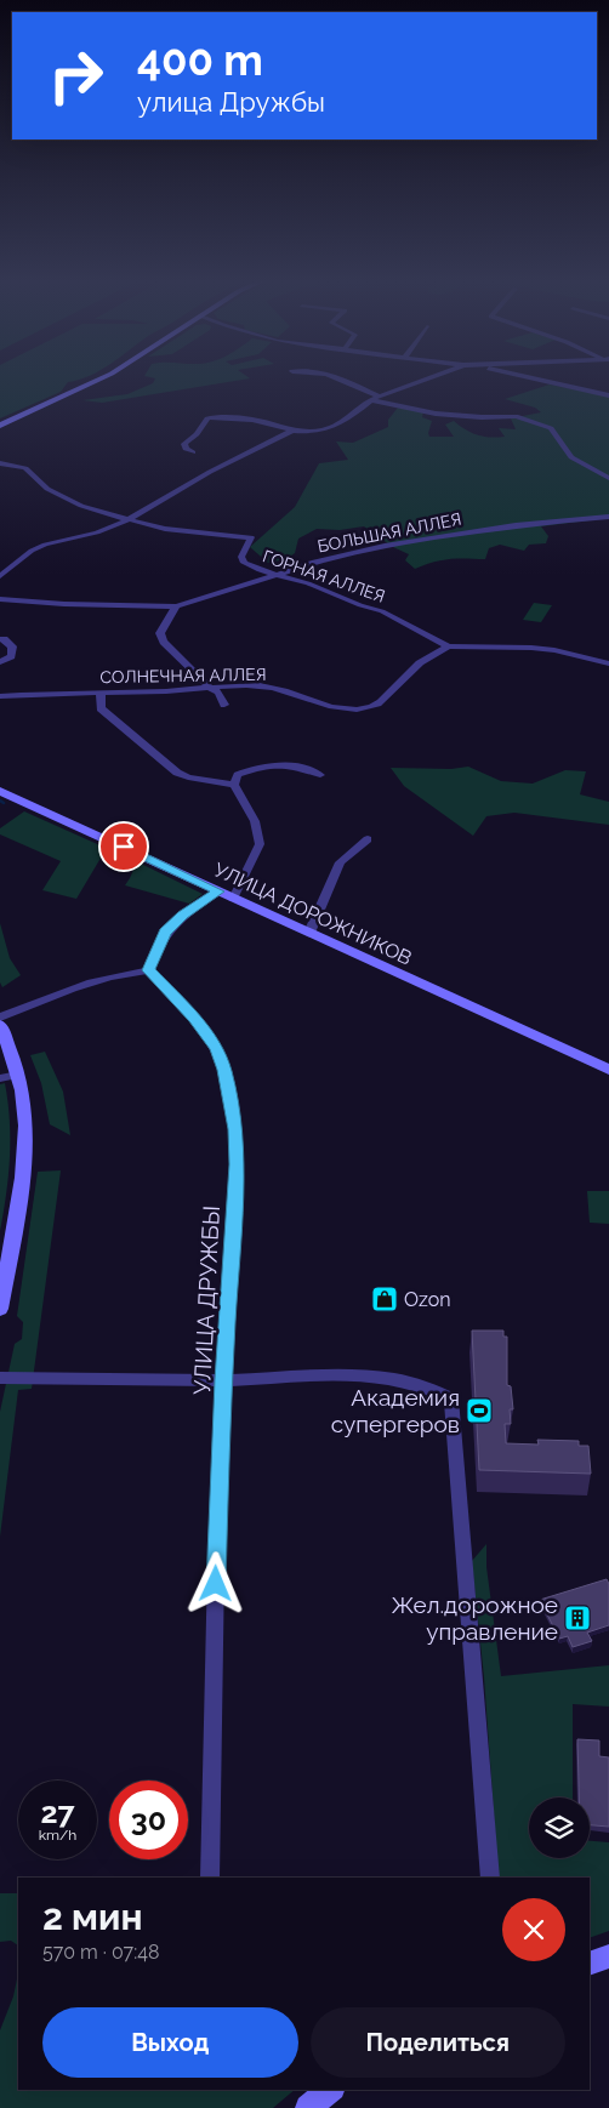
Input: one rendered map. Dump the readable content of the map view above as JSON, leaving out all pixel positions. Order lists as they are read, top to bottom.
{
  "streets": {
    "main road": ["УЛИЦА ДОРОЖНИКОВ"],
    "street": [
      "БОЛЬШАЯ АЛЛЕЯ",
      "ГОРНАЯ АЛЛЕЯ",
      "СОЛНЕЧНАЯ АЛЛЕЯ",
      "УЛИЦА ДРУЖБЫ"
    ]
  },
  "crossings": [
    ["БОЛЬШАЯ АЛЛЕЯ", "ГОРНАЯ АЛЛЕЯ"],
    ["ГОРНАЯ АЛЛЕЯ", "СОЛНЕЧНАЯ АЛЛЕЯ"]
  ],
  "places": {
    "shop": ["Ozon"],
    "sports": ["Академия супергеров"],
    "building": ["Жел.дорожное управление"]
  },
  "page": {
    "turn": ["400 m", "улица Дружбы"],
    "speed": "27 km/h",
    "limit": "30",
    "heading": ["2 мин", "570 m · 07:48"],
    "buttons": ["Выход", "Поделиться"]
  }
}
